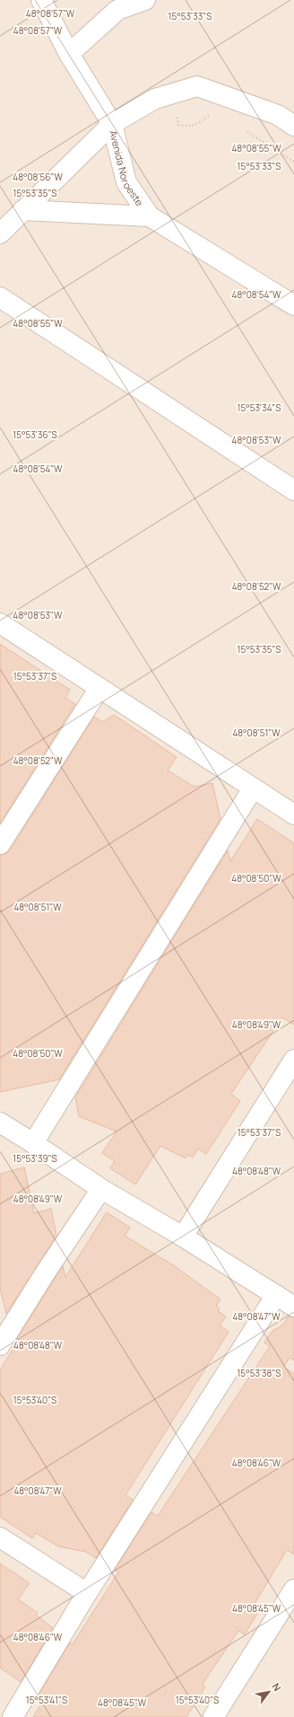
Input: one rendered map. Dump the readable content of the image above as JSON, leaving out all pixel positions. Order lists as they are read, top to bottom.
{
  "streets": {
    "street": ["Avenida Noroeste"]
  },
  "north": "top right",
  "coordinates": [
    "48°08'57\"W",
    "15°53'33\"S",
    "48°08'55\"W",
    "48°08'56\"W",
    "15°53'35\"S",
    "48°08'54\"W",
    "15°53'34\"S",
    "15°53'36\"S",
    "48°08'53\"W",
    "48°08'52\"W",
    "15°53'37\"S",
    "48°08'51\"W",
    "48°08'50\"W",
    "48°08'49\"W",
    "15°53'39\"S",
    "48°08'48\"W",
    "48°08'47\"W",
    "15°53'38\"S",
    "15°53'40\"S",
    "48°08'46\"W",
    "48°08'45\"W",
    "15°53'41\"S"
  ]
}
